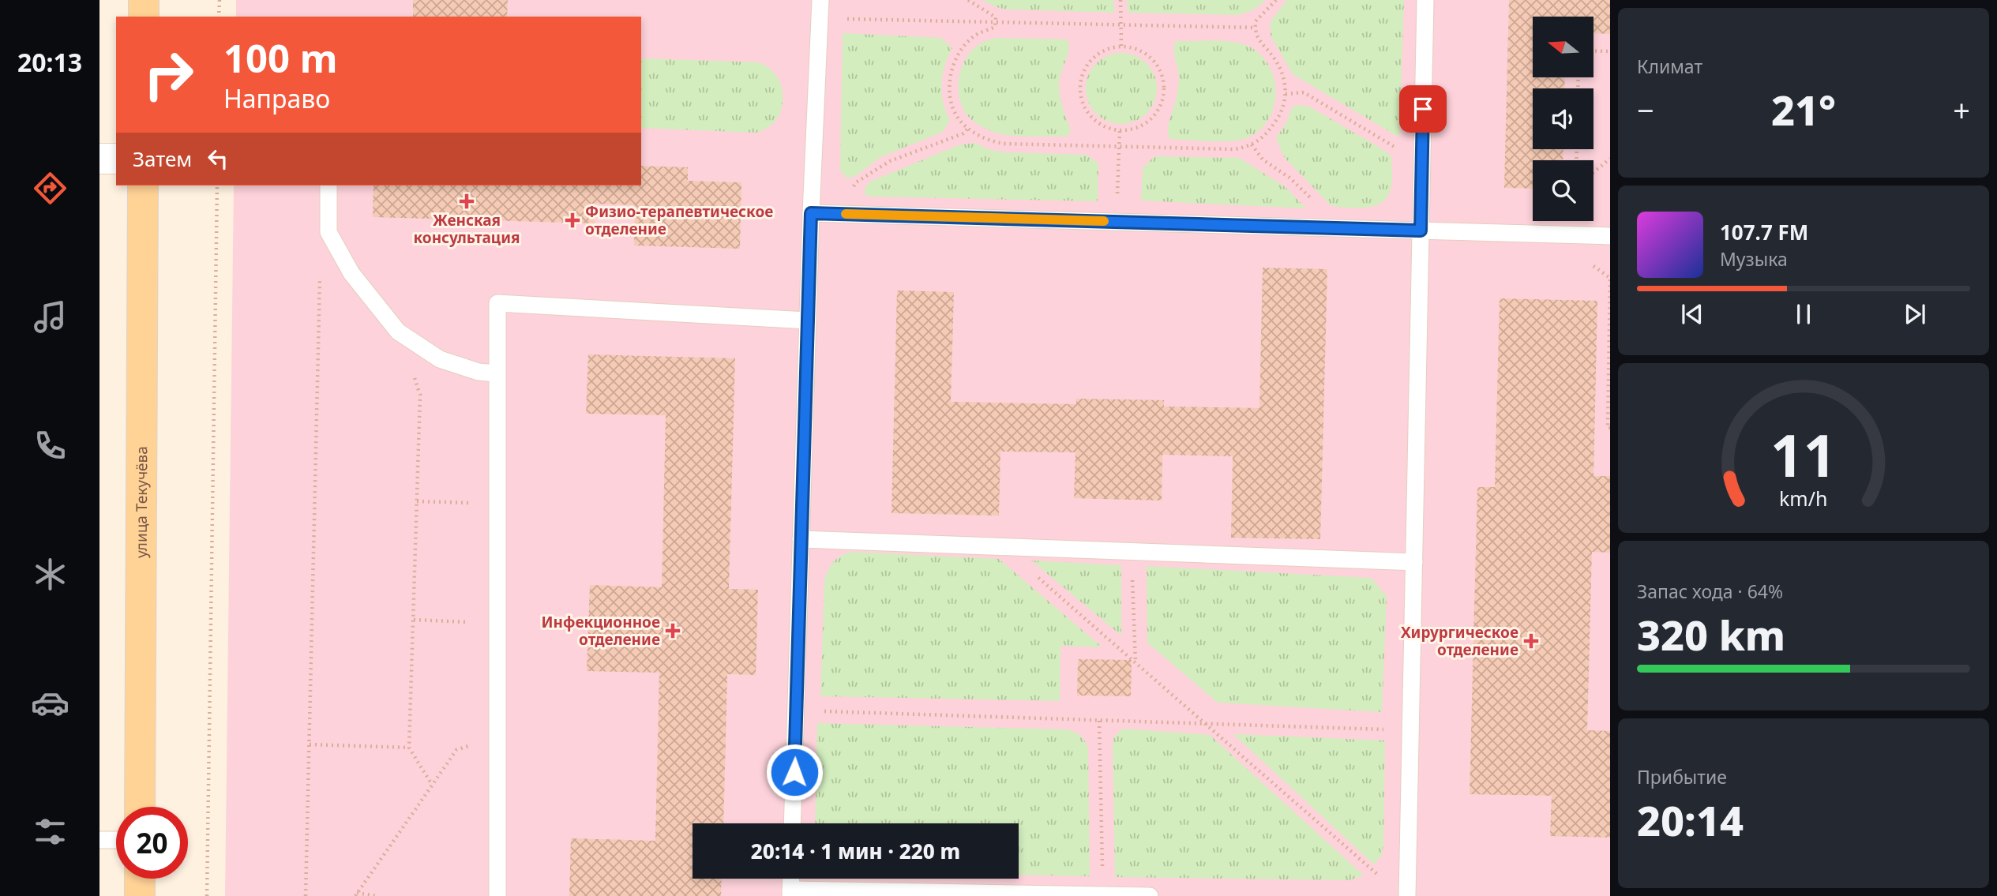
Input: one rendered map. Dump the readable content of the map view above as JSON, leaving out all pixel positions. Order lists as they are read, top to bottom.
{
  "streets": {
    "main road": ["улица Текучёва"]
  },
  "places": {
    "health": [
      "Женская консультация",
      "Физио-терапевтическое отделение",
      "Инфекционное отделение",
      "Хирургическое отделение"
    ]
  },
  "north": "left",
  "page": {
    "tabs": "20:13",
    "tile": [
      "Климат",
      ["Запас хода · 64%", "320 km"],
      ["Прибытие", "20:14"]
    ],
    "turn": ["100 m", "Направо"],
    "heat": ["−", "21°", "+"],
    "then": "Затем",
    "song": ["107.7 FM", "Музыка"],
    "limit": "20",
    "trip": "20:14 · 1 мин · 220 m",
    "gauge": ["11", "km/h"]
  }
}
